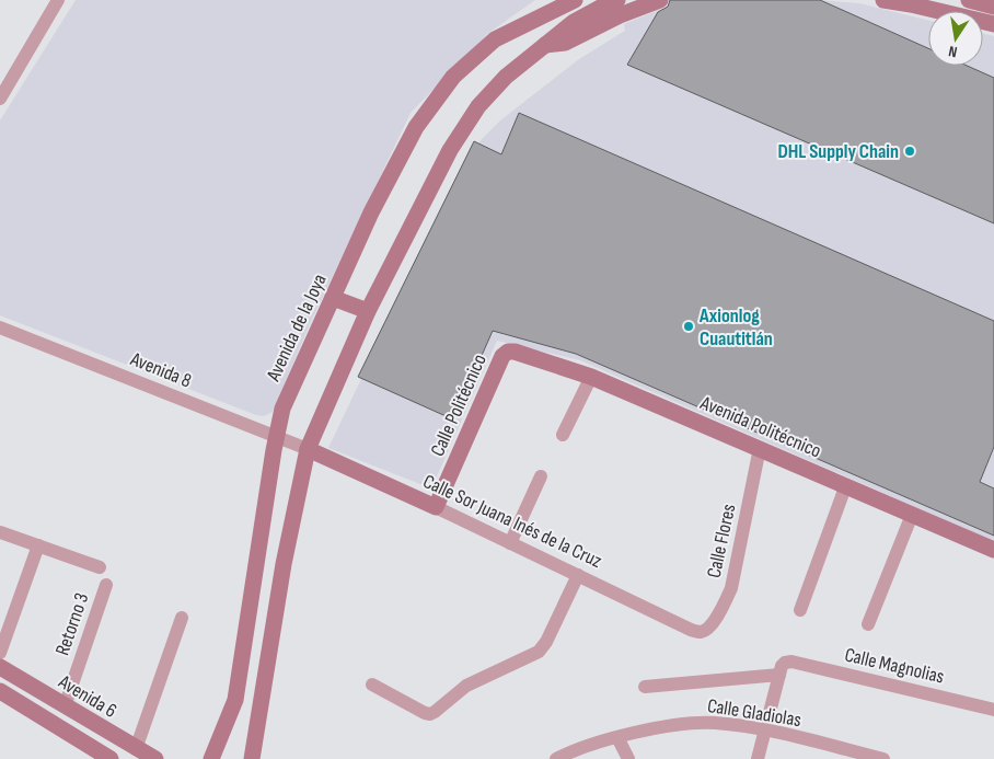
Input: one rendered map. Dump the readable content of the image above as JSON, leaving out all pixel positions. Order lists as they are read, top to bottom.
{
  "streets": {
    "main road": [
      "Avenida de la Joya",
      "Calle Politécnico",
      "Avenida Politécnico",
      "Calle Sor Juana Inés de la Cruz",
      "Avenida 6"
    ],
    "street": [
      "Avenida 8",
      "Calle Flores",
      "Retorno 3",
      "Calle Magnolias",
      "Calle Gladiolas"
    ]
  },
  "crossings": [
    ["Avenida de la Joya", "Avenida 8"],
    ["Avenida 8", "Calle Sor Juana Inés de la Cruz"],
    ["Calle Politécnico", "Avenida Politécnico"],
    ["Calle Politécnico", "Calle Sor Juana Inés de la Cruz"],
    ["Avenida Politécnico", "Calle Flores"],
    ["Calle Sor Juana Inés de la Cruz", "Calle Flores"],
    ["Retorno 3", "Avenida 6"]
  ],
  "places": ["DHL Supply Chain", "Axionlog Cuautitlán"],
  "north": "bottom"
}
